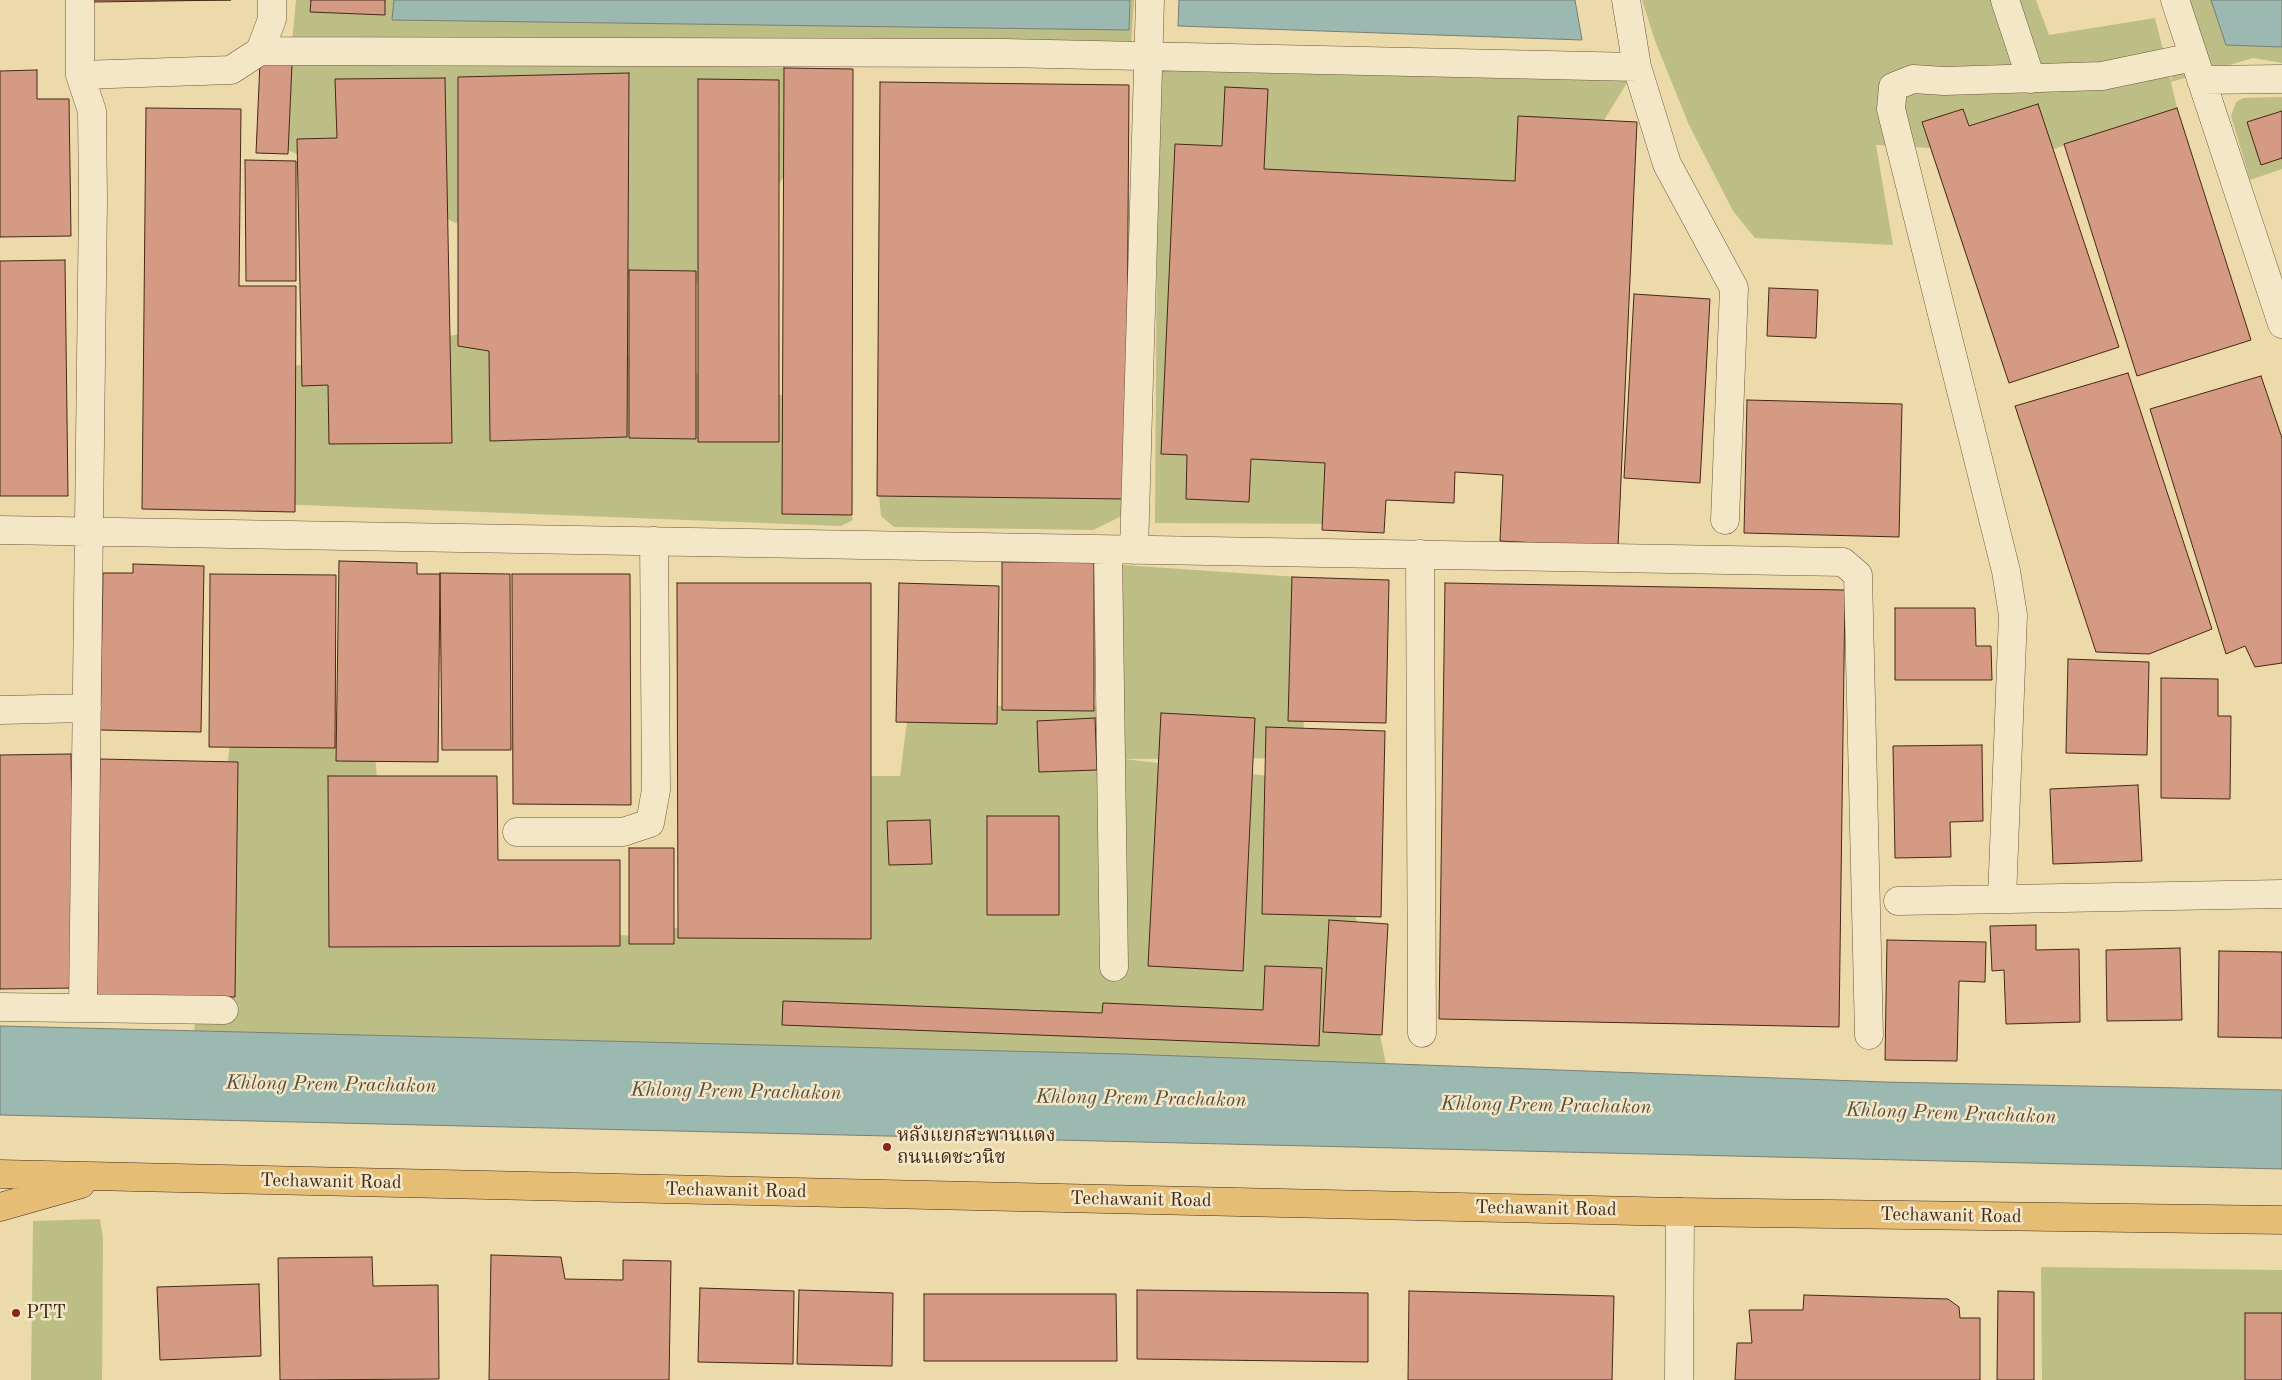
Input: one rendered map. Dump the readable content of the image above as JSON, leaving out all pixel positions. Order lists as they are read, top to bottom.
{
  "streets": {
    "main road": ["Techawanit Road"]
  },
  "water": ["Khlong Prem Prachakon"],
  "places": ["หลังแยกสะพานแดง ถนนเดชะวนิช", "PTT"]
}
